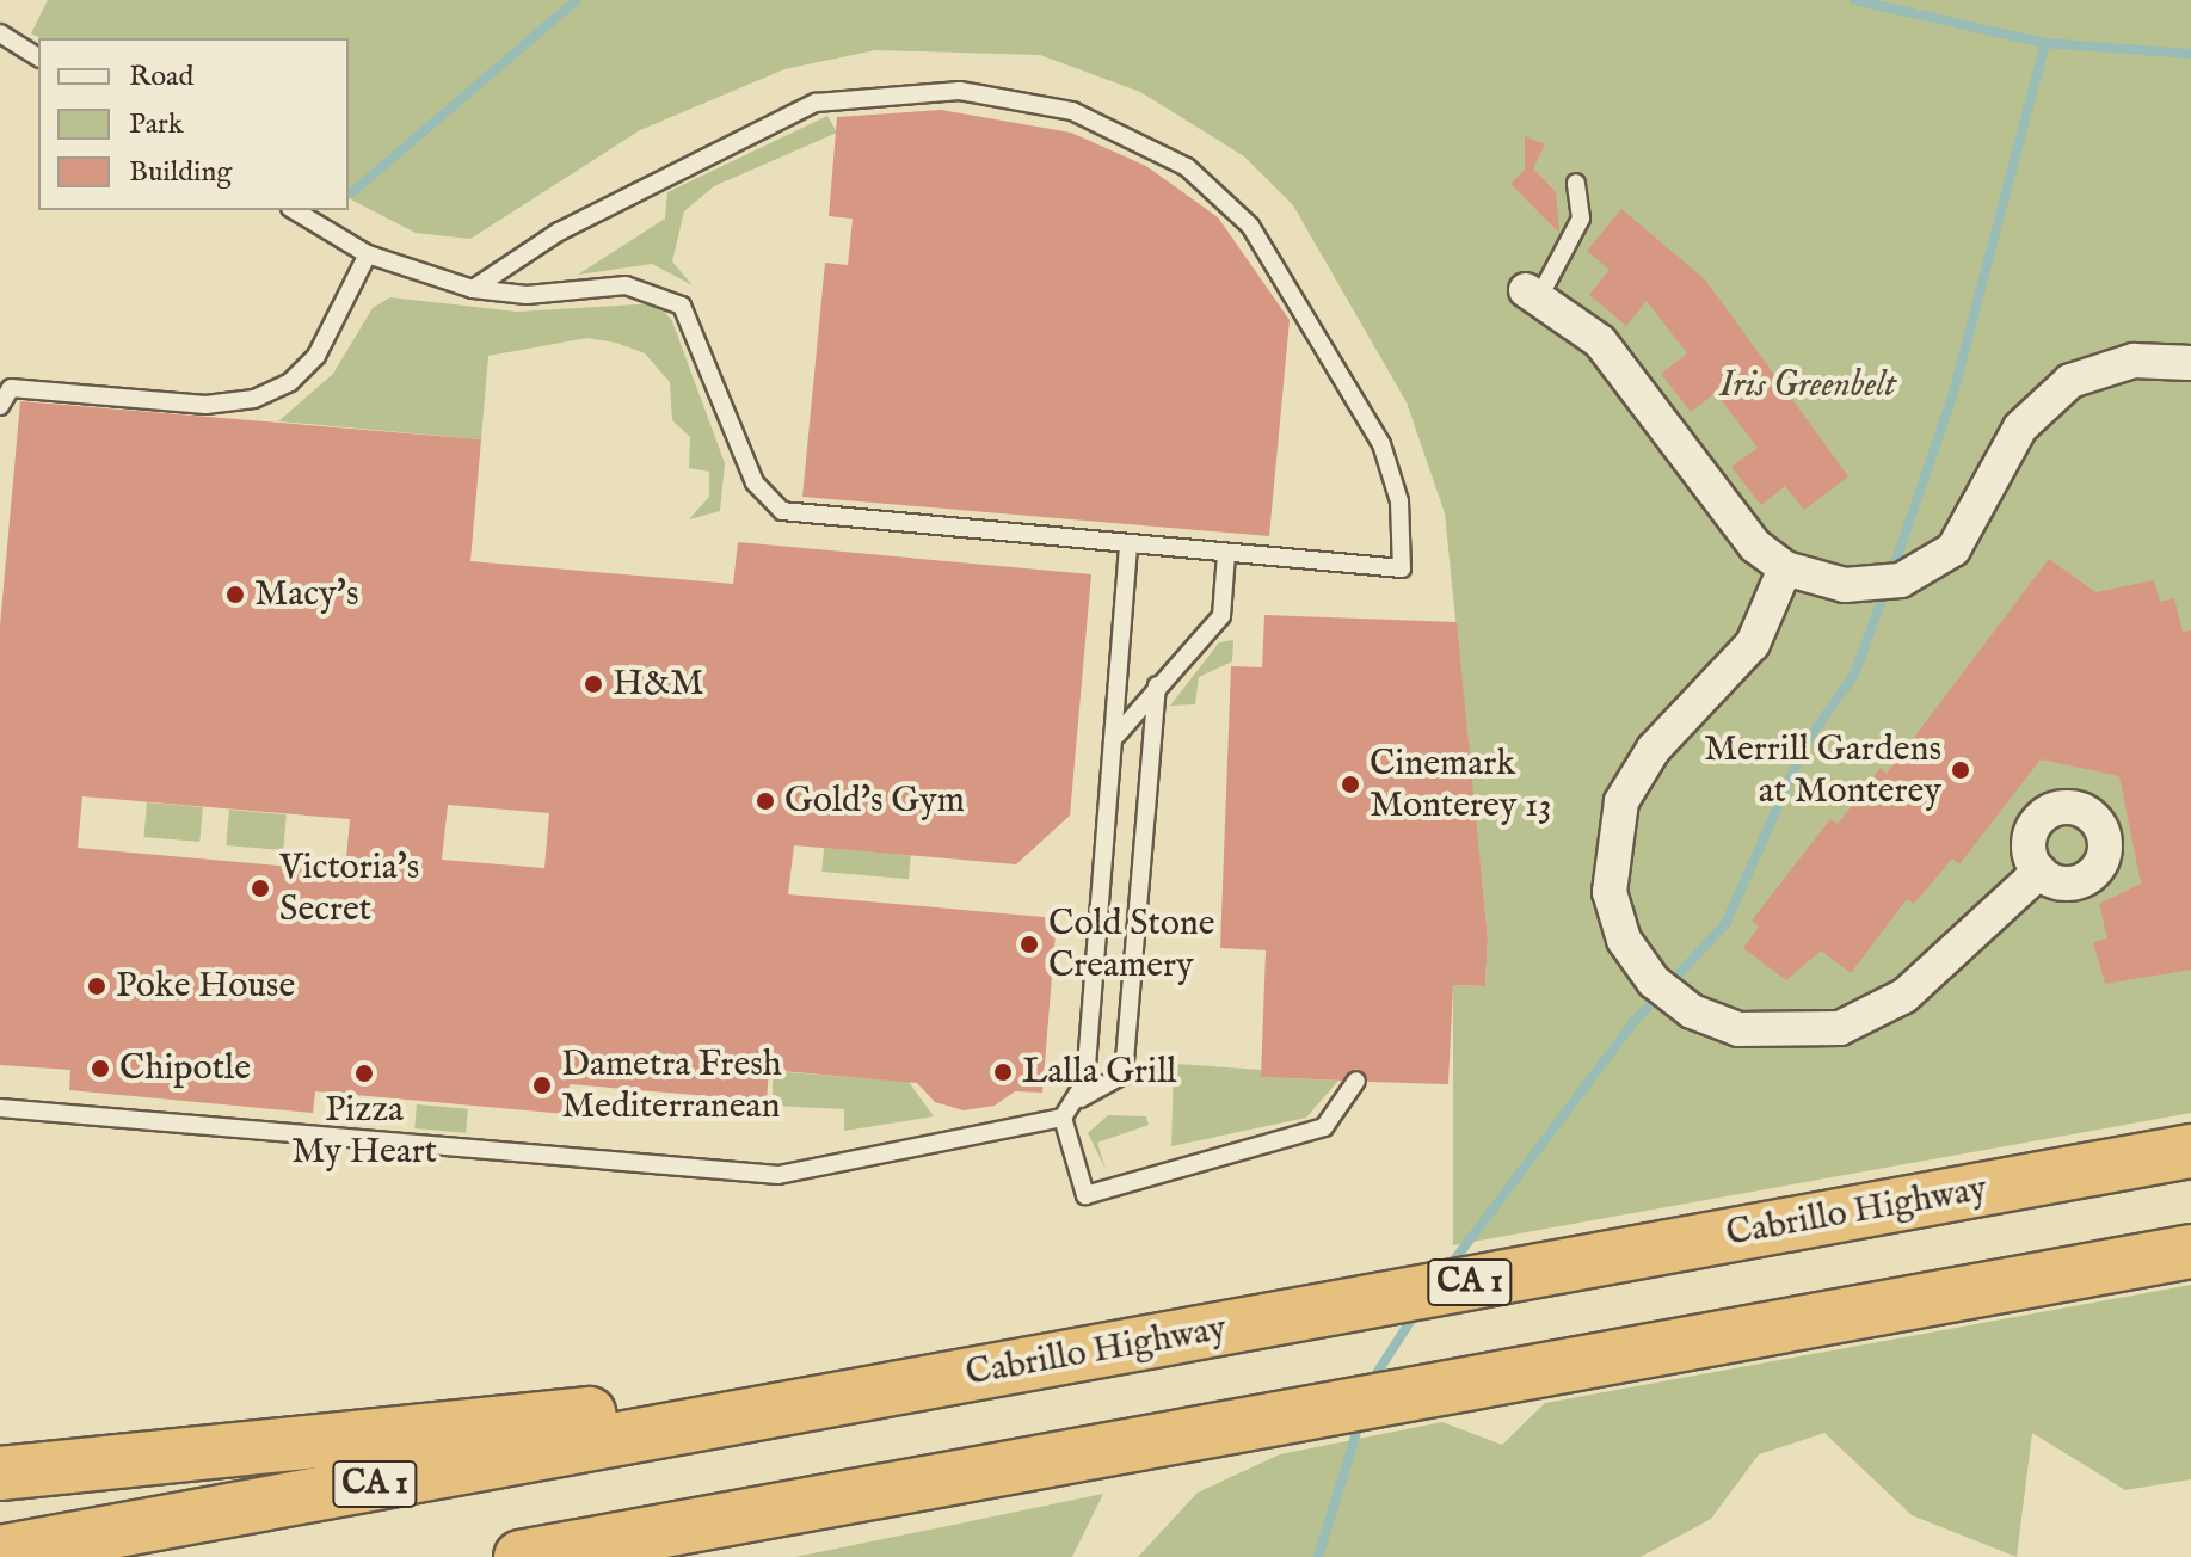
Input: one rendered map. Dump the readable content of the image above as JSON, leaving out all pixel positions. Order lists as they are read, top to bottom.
{
  "streets": {
    "highway": ["Cabrillo Highway", "CA 1"]
  },
  "parks": ["Iris Greenbelt"],
  "places": [
    "Macy's",
    "H&M",
    "Merrill Gardens at Monterey",
    "Cinemark Monterey 13",
    "Gold's Gym",
    "Victoria's Secret",
    "Cold Stone Creamery",
    "Poke House",
    "Chipotle",
    "Lalla Grill",
    "Pizza My Heart",
    "Dametra Fresh Mediterranean"
  ],
  "legend": ["Road", "Park", "Building"]
}
